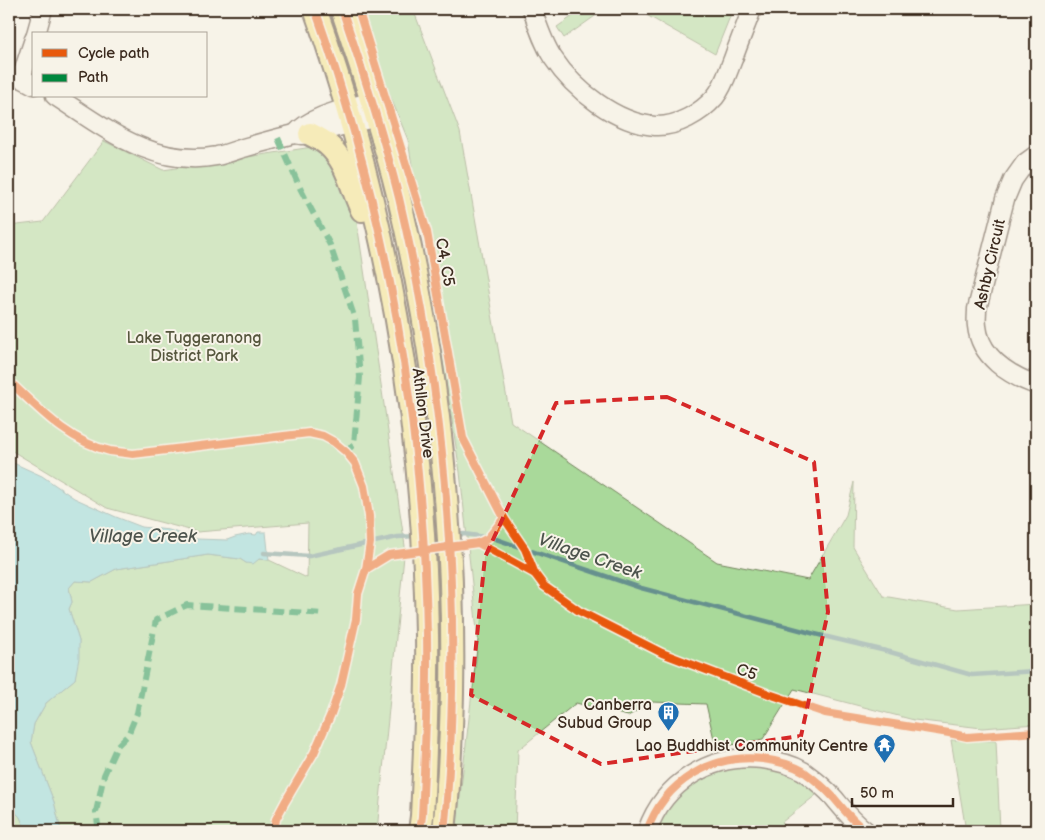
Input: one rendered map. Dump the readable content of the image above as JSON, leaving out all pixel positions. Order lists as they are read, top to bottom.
{
  "streets": {
    "main road": ["Athllon Drive"],
    "street": ["Ashby Circuit"],
    "cycle path": ["C4, C5"]
  },
  "water": ["Village Creek"],
  "parks": ["Lake Tuggeranong District Park"],
  "places": {
    "building": ["Canberra Subud Group"],
    "temple": ["Lao Buddhist Community Centre"]
  },
  "legend": ["Cycle path", "Path"],
  "scale_bar": "50 m"
}
